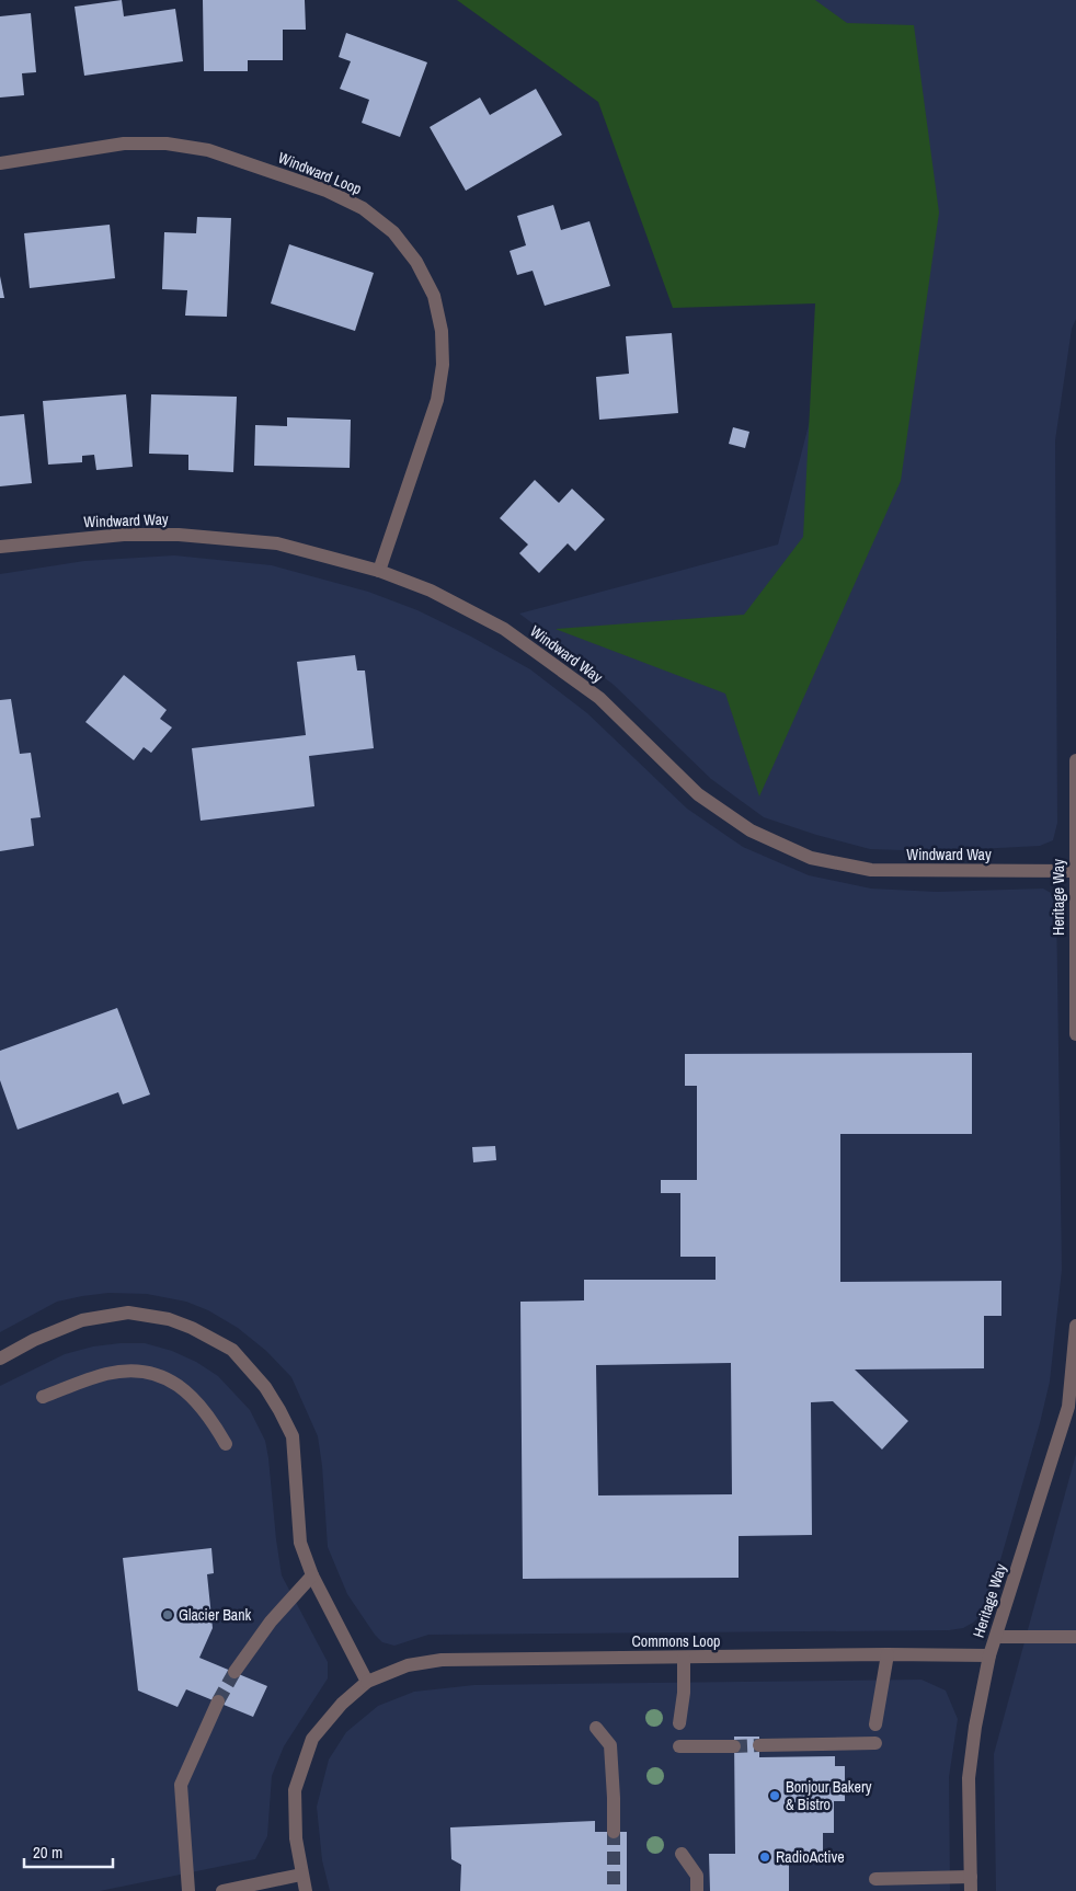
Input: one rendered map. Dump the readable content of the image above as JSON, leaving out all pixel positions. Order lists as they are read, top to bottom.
{
  "streets": {
    "street": [
      "Windward Loop",
      "Windward Way",
      "Heritage Way",
      "Commons Loop"
    ]
  },
  "crossings": [
    ["Windward Loop", "Windward Way"],
    ["Windward Way", "Heritage Way"],
    ["Heritage Way", "Commons Loop"]
  ],
  "places": ["Glacier Bank", "Bonjour Bakery & Bistro", "RadioActive"],
  "scale_bar": "20 m"
}
